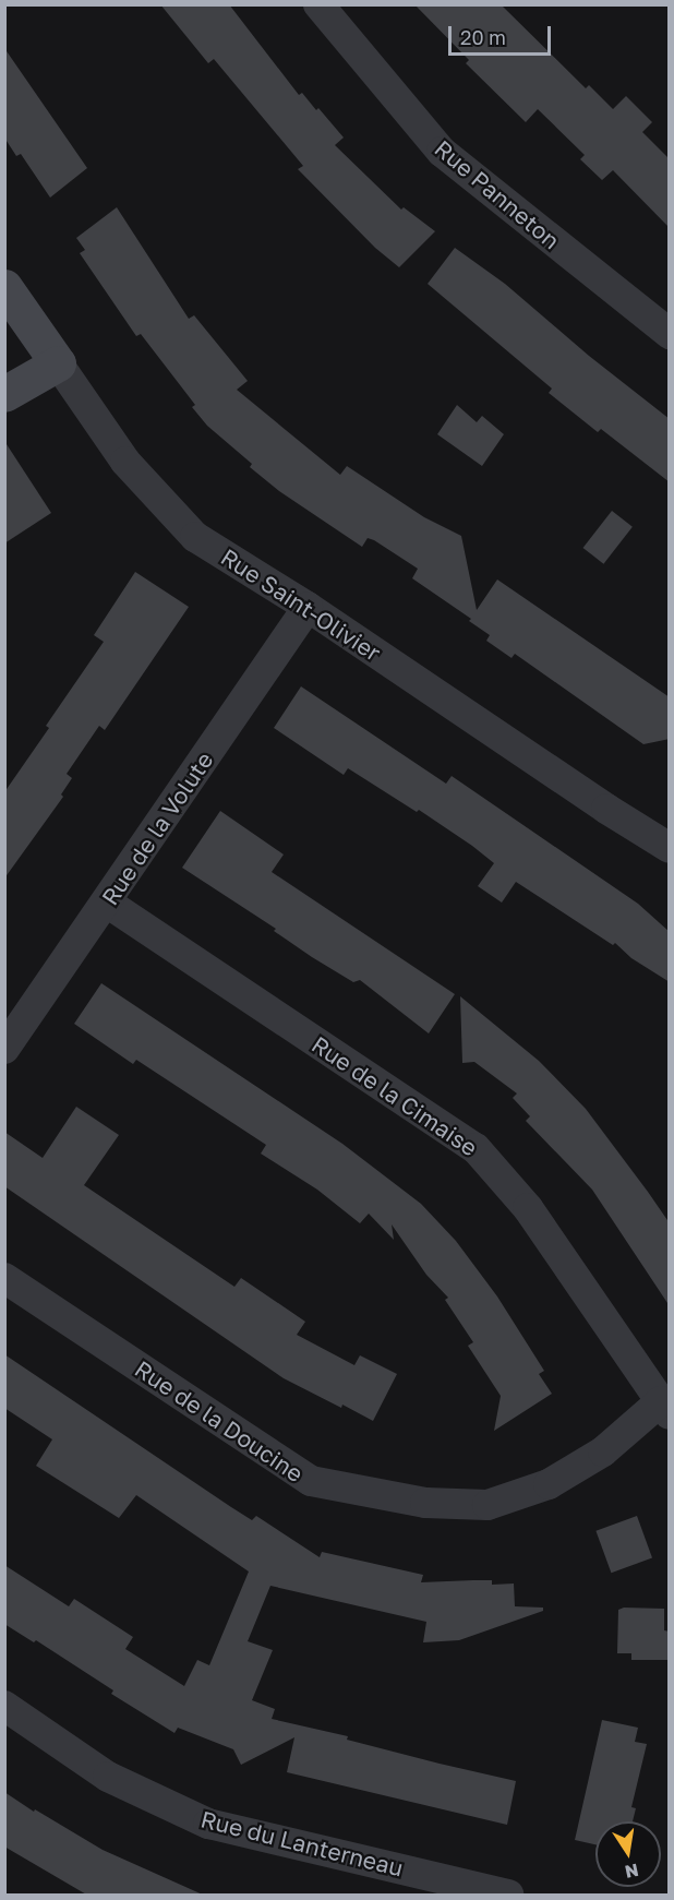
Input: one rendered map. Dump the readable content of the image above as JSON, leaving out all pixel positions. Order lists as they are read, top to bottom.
{
  "streets": {
    "street": [
      "Rue Panneton",
      "Rue Saint-Olivier",
      "Rue de la Volute",
      "Rue de la Cimaise",
      "Rue de la Doucine",
      "Rue du Lanterneau"
    ]
  },
  "crossings": [
    ["Rue Saint-Olivier", "Rue de la Volute"],
    ["Rue de la Volute", "Rue de la Cimaise"],
    ["Rue de la Cimaise", "Rue de la Doucine"]
  ],
  "scale_bar": "20 m",
  "north": "bottom"
}
